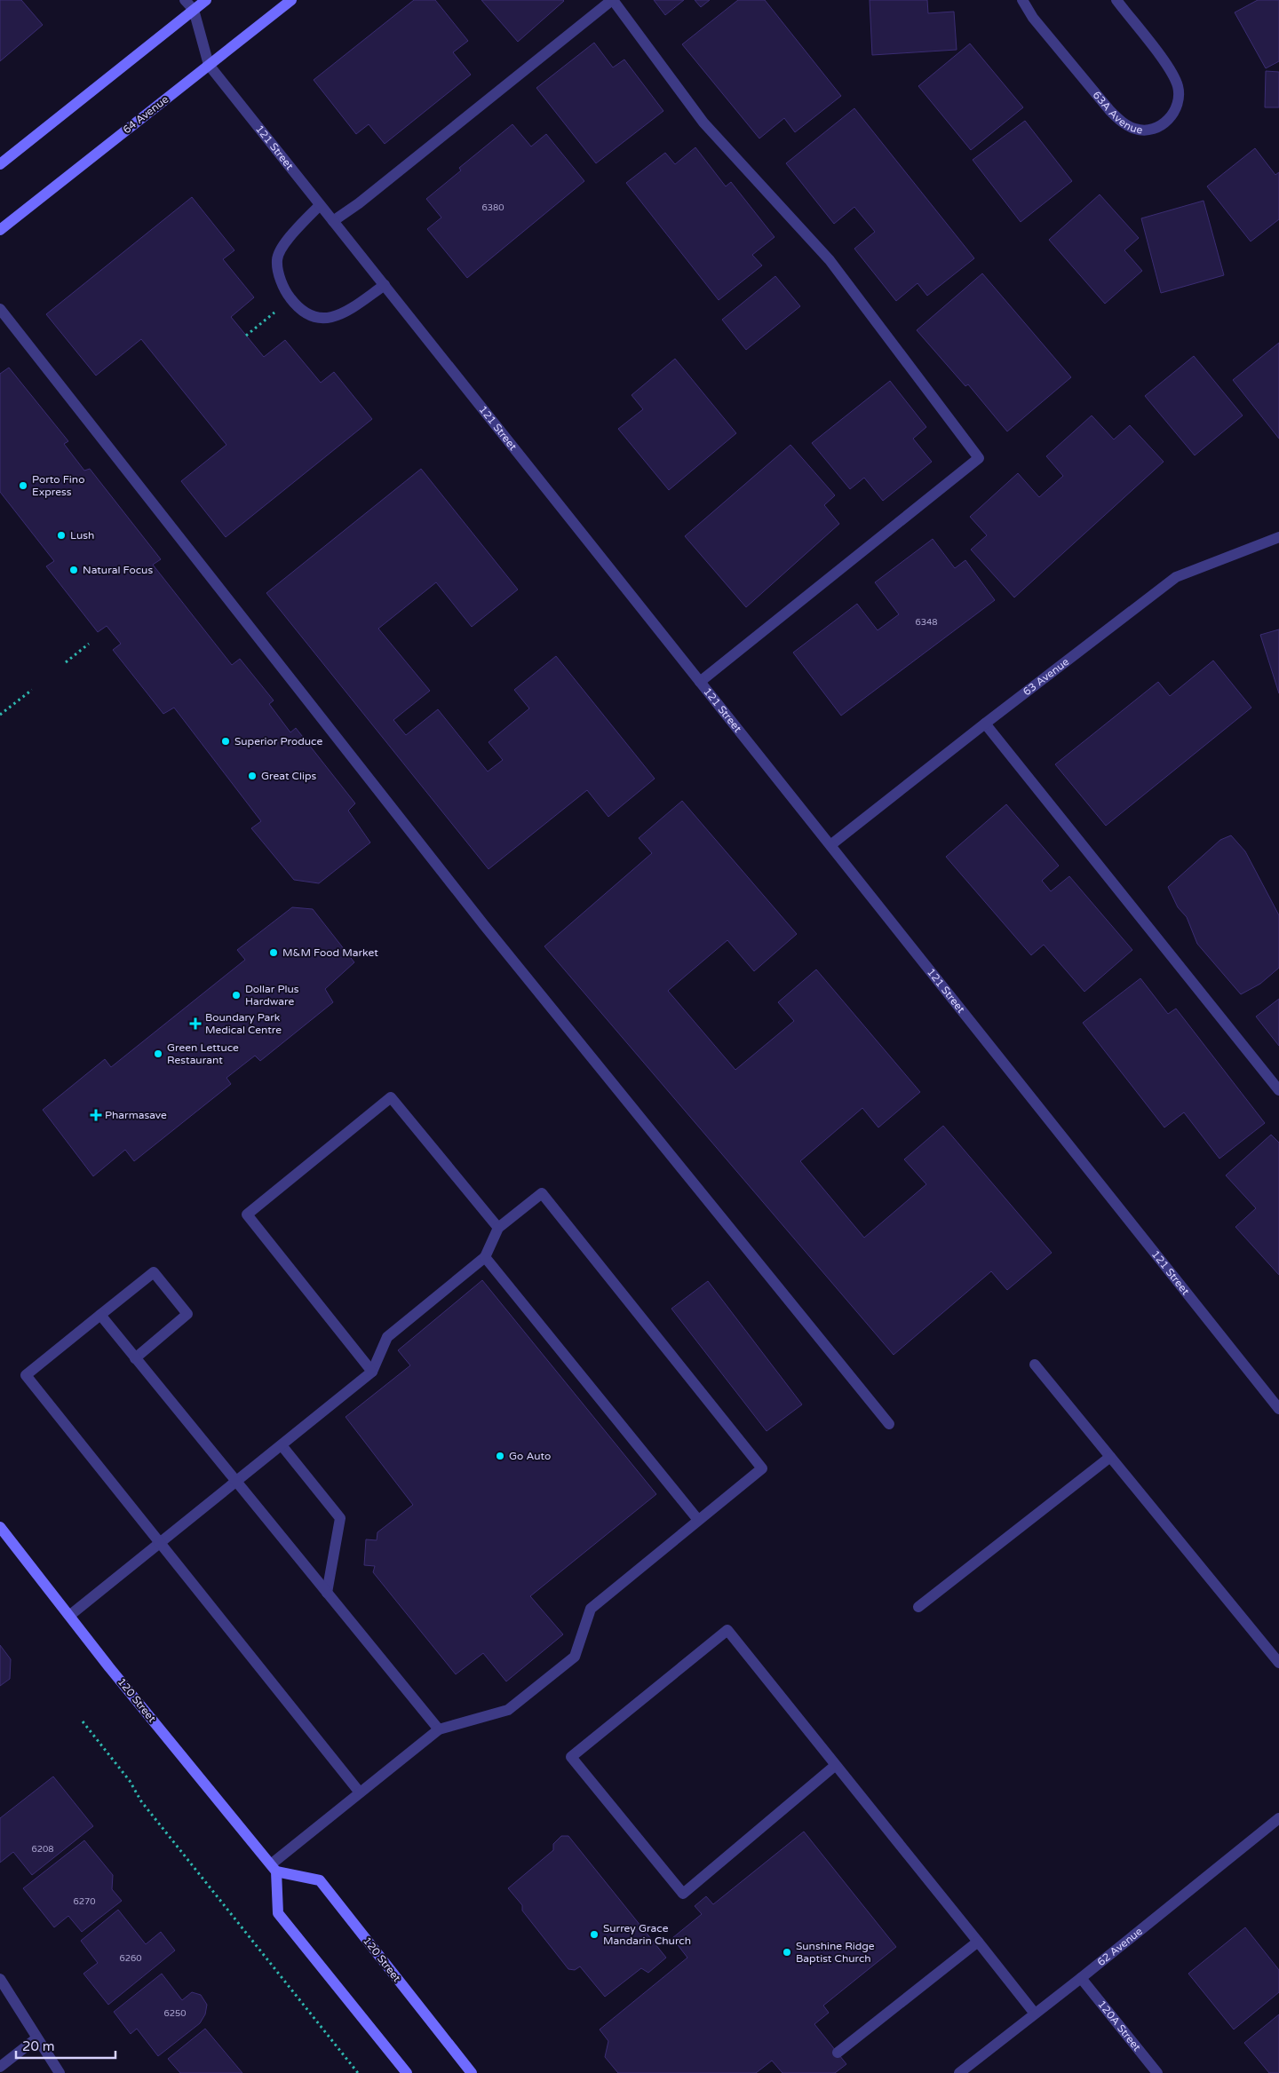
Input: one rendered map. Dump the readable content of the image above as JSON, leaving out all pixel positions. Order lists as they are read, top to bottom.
{
  "streets": {
    "main road": ["64 Avenue", "120 Street"],
    "street": [
      "63A Avenue",
      "121 Street",
      "63 Avenue",
      "62 Avenue",
      "120A Street"
    ]
  },
  "crossings": [
    ["64 Avenue", "121 Street"],
    ["121 Street", "63 Avenue"],
    ["62 Avenue", "120A Street"]
  ],
  "places": {
    "other": [
      "Porto Fino Express",
      "Lush",
      "Natural Focus",
      "Superior Produce",
      "Great Clips",
      "M&M Food Market",
      "Dollar Plus Hardware",
      "Green Lettuce Restaurant",
      "Go Auto",
      "Surrey Grace Mandarin Church",
      "Sunshine Ridge Baptist Church"
    ],
    "health": ["Boundary Park Medical Centre", "Pharmasave"]
  },
  "house_numbers": [
    "6380",
    "6348",
    "6208",
    "6270",
    "6260",
    "6250"
  ],
  "scale_bar": "20 m"
}
